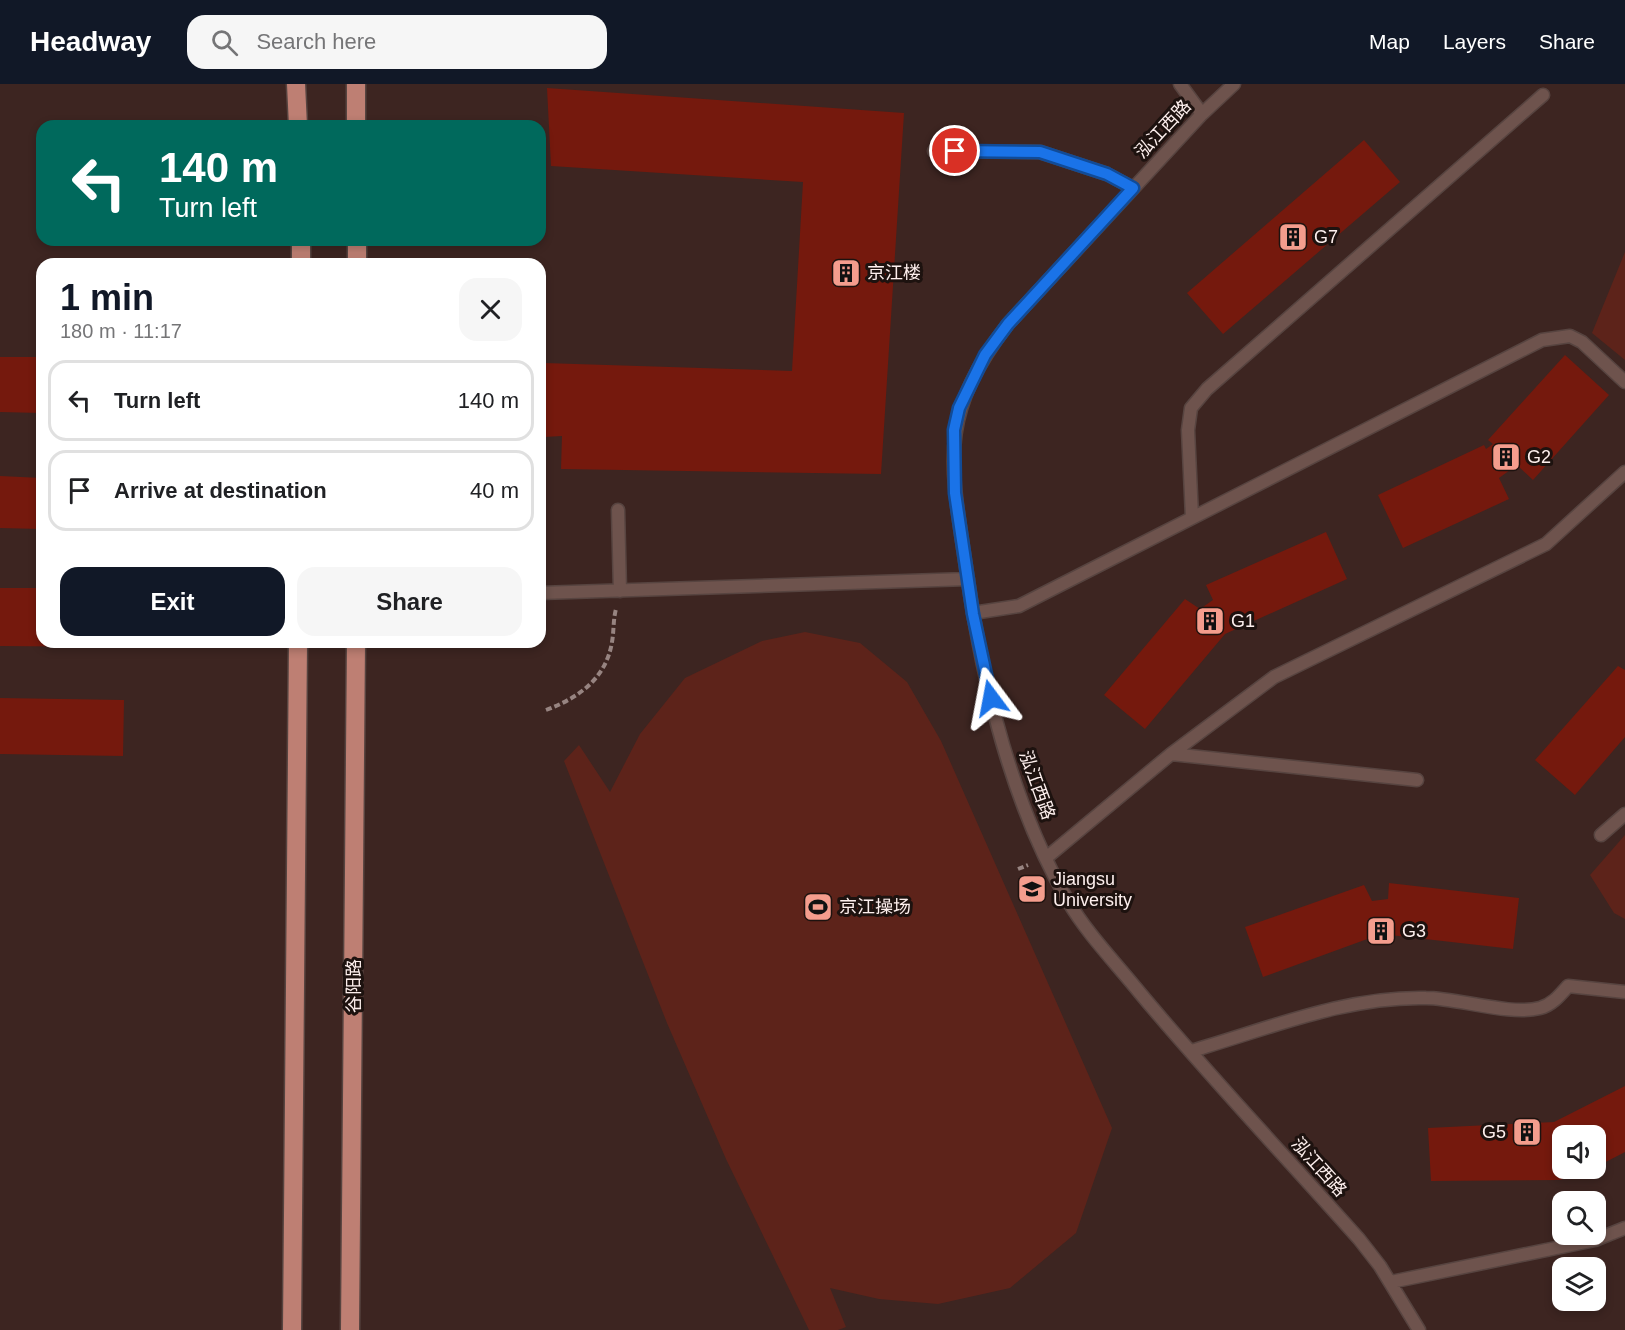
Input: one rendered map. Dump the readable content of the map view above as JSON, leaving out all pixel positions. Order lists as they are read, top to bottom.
{
  "streets": {
    "main road": ["谷阳路"],
    "lane": ["泓江西路"]
  },
  "places": {
    "building": [
      "G7",
      "京江楼",
      "G2",
      "G1",
      "G3",
      "G5"
    ],
    "school or university": ["Jiangsu University"],
    "sports": ["京江操场"]
  },
  "page": {
    "header": "Headway",
    "search": "Search here",
    "nav": ["Map", "Layers", "Share"],
    "turn": ["140 m", "Turn left"],
    "heading": ["1 min", "180 m · 11:17"],
    "list": [
      {
        "name": "Turn left",
        "value": "140 m"
      },
      {
        "name": "Arrive at destination",
        "value": "40 m"
      }
    ],
    "buttons": ["Exit", "Share"]
  }
}
